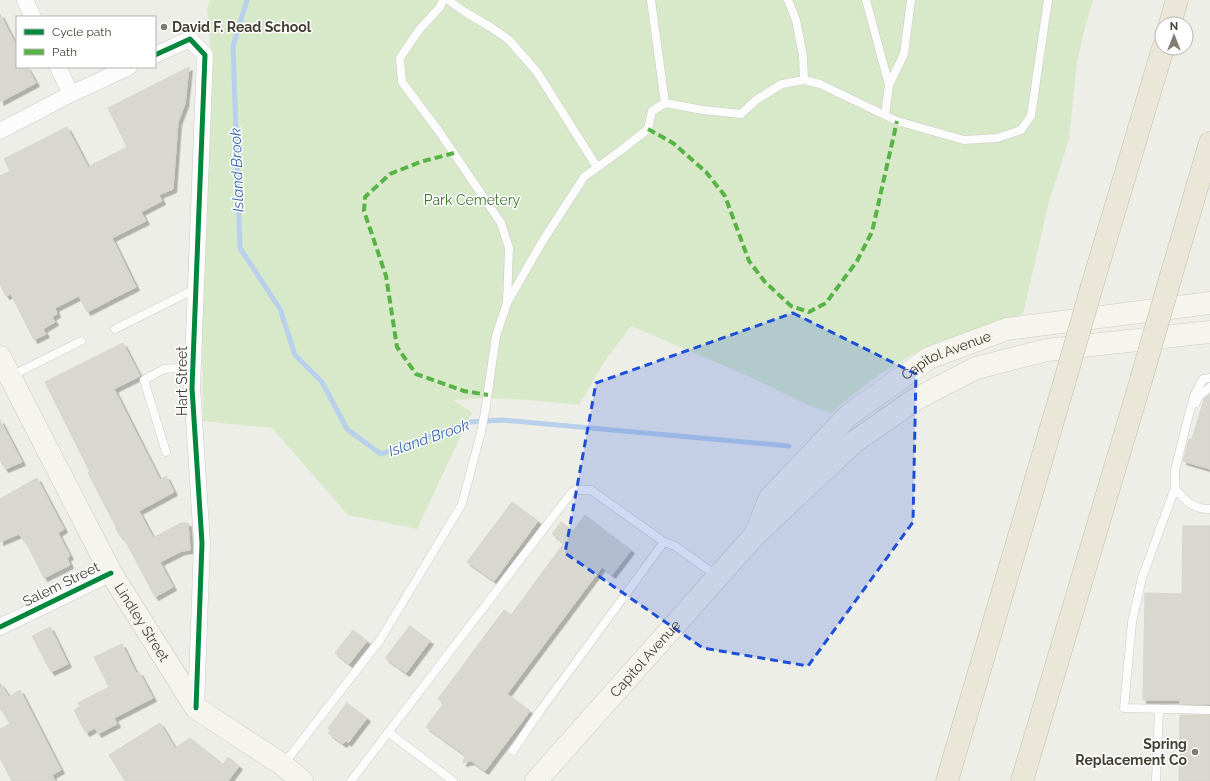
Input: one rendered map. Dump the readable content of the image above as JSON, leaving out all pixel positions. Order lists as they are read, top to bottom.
{
  "streets": {
    "main road": ["Capitol Avenue", "Lindley Street"],
    "street": ["Hart Street", "Salem Street"]
  },
  "crossings": [
    ["Hart Street", "Lindley Street"],
    ["Salem Street", "Lindley Street"]
  ],
  "water": ["Island Brook"],
  "parks": ["Park Cemetery"],
  "places": ["David F. Read School", "Spring Replacement Co"],
  "legend": ["Cycle path", "Path"],
  "north": "top"
}
